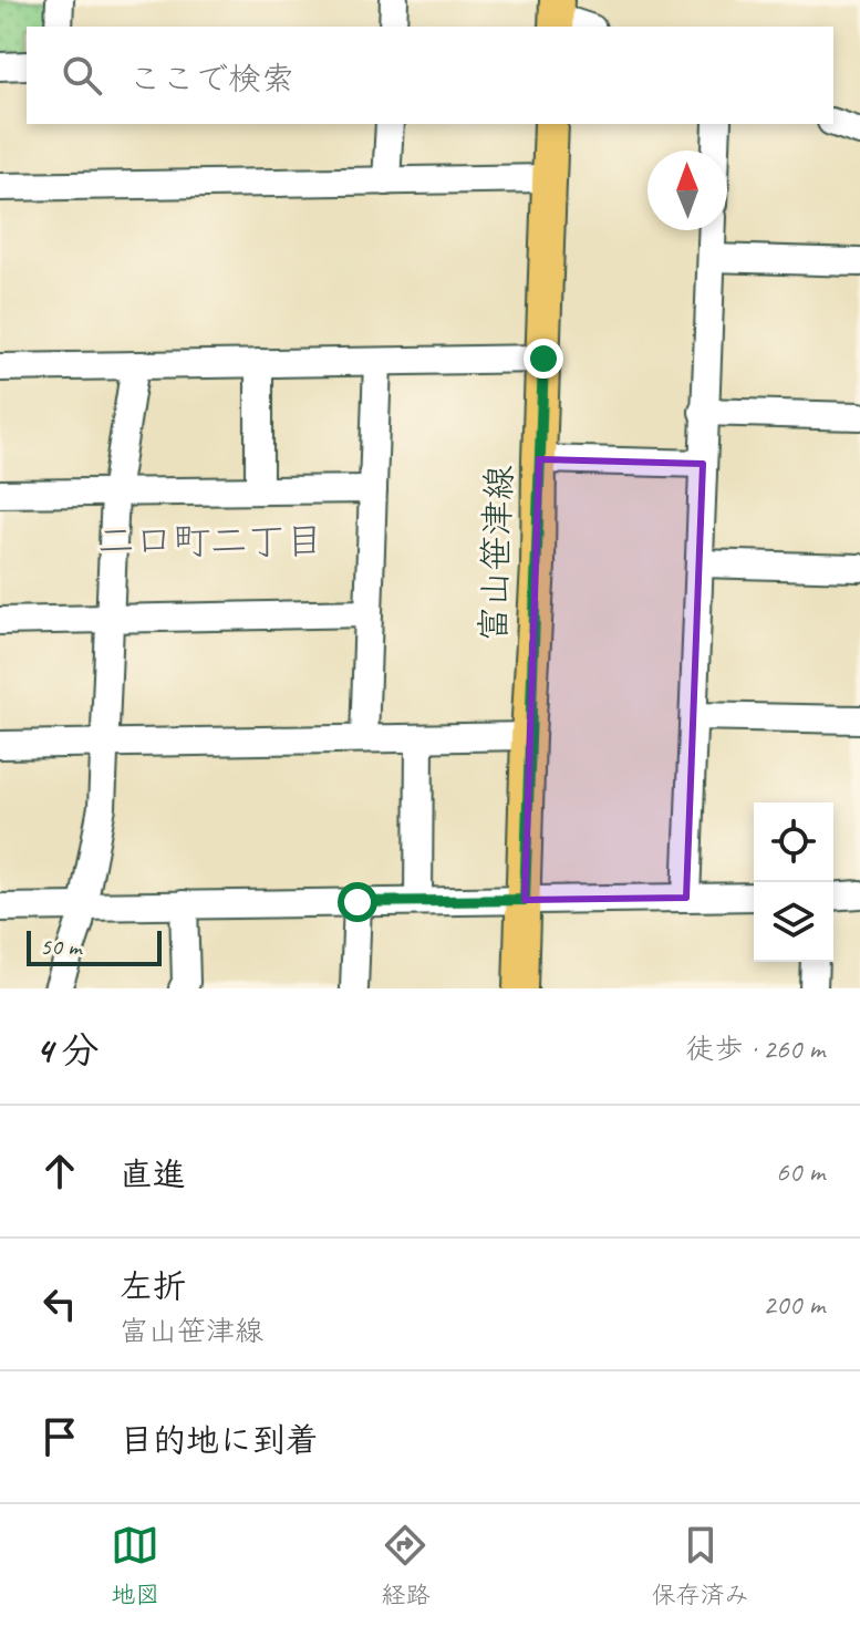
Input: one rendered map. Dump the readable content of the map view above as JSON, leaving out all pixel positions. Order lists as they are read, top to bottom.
{
  "streets": {
    "main road": ["富山笹津線"]
  },
  "districts": ["二口町二丁目"],
  "scale_bar": "50 m",
  "north": "top",
  "page": {
    "search": "ここで検索",
    "scale": "50 m",
    "heading": ["4 分", "徒歩 · 260 m"],
    "list": [
      ["直進", "60 m"],
      ["左折", "富山笹津線", "200 m"],
      "目的地に到着"
    ],
    "nav": ["地図", "経路", "保存済み"]
  }
}
